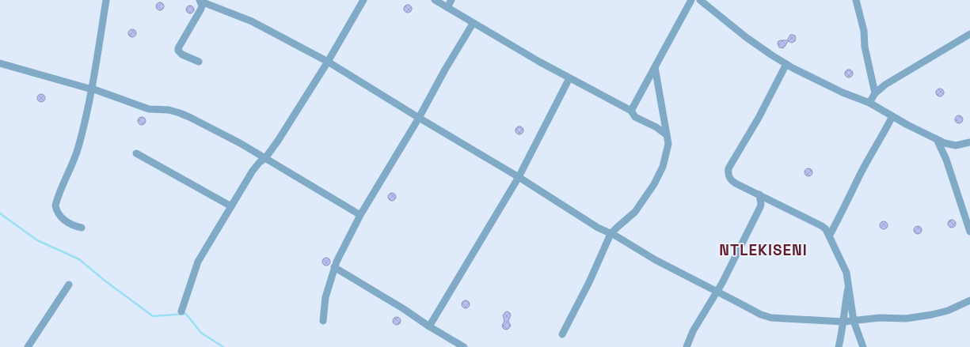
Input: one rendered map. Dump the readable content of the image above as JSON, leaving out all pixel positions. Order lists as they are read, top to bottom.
{
  "districts": ["NTLEKISENI"]
}
